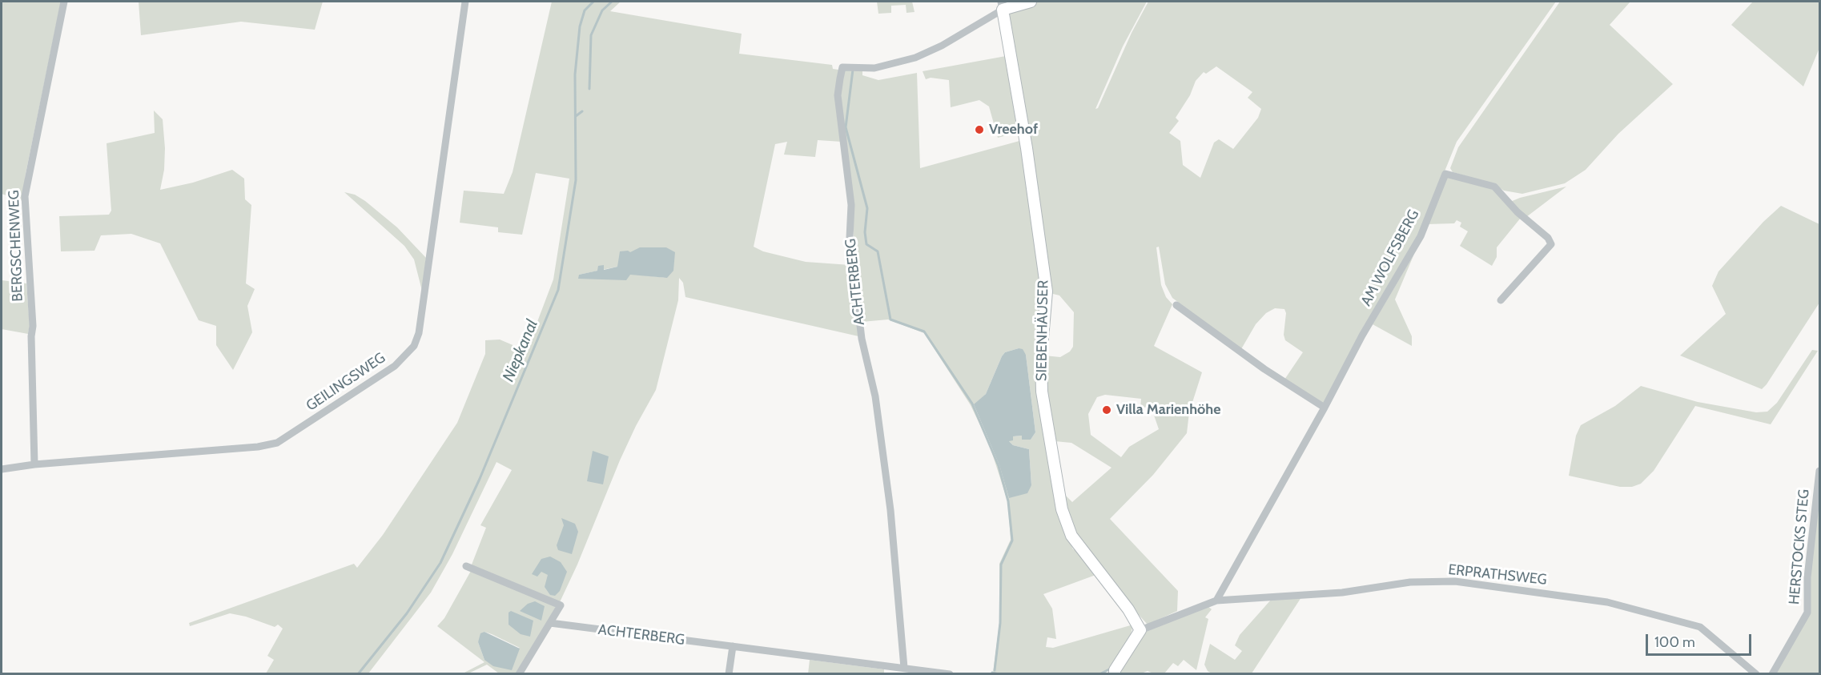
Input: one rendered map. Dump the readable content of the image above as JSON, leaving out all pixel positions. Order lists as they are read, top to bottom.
{
  "streets": {
    "street": [
      "BERGSCHENWEG",
      "AM WOLFSBERG",
      "ACHTERBERG",
      "SIEBENHÄUSER",
      "GEILINGSWEG",
      "HERSTOCKS STEG",
      "ERPRATHSWEG"
    ]
  },
  "crossings": [
    ["BERGSCHENWEG", "GEILINGSWEG"],
    ["AM WOLFSBERG", "ERPRATHSWEG"],
    ["ACHTERBERG", "SIEBENHÄUSER"],
    ["SIEBENHÄUSER", "ERPRATHSWEG"]
  ],
  "water": ["Niepkanal"],
  "places": ["Vreehof", "Villa Marienhöhe"],
  "scale_bar": "100 m"
}
